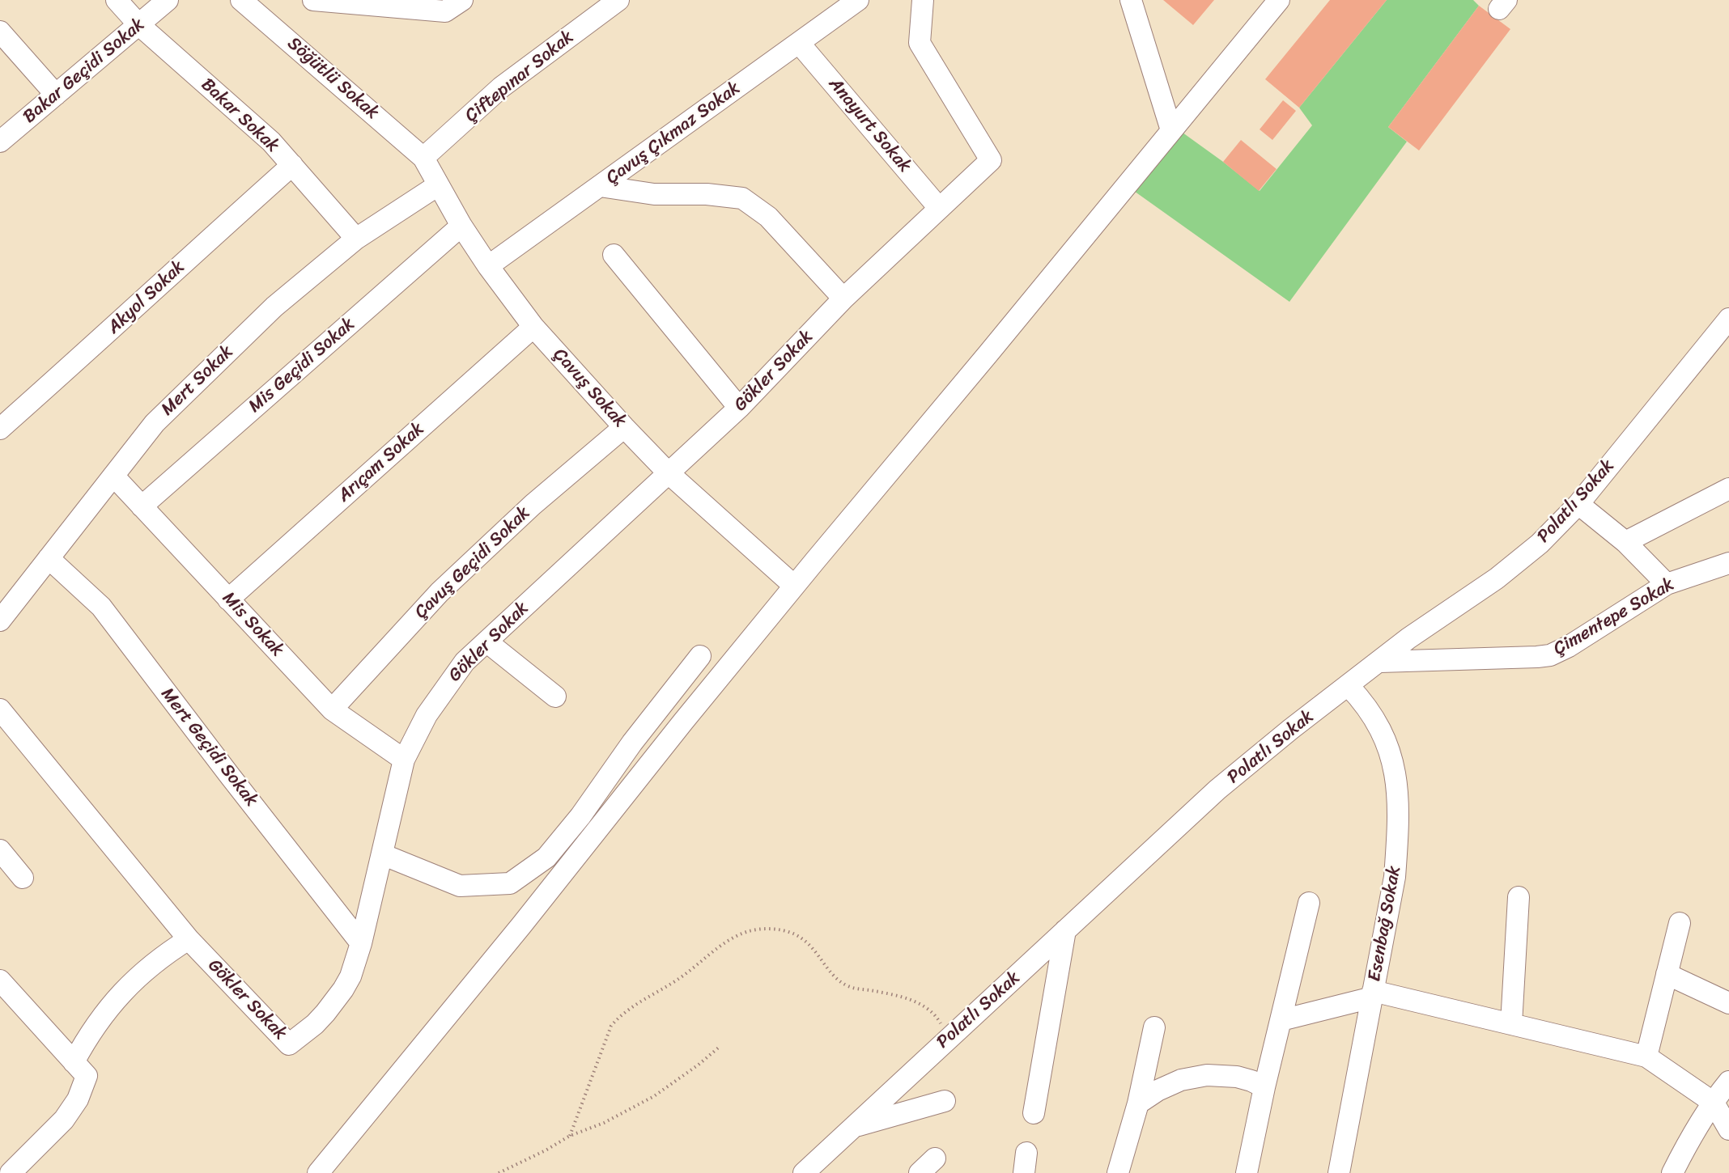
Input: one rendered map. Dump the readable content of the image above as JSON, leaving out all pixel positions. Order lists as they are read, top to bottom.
{
  "streets": {
    "street": [
      "Bakar Geçidi Sokak",
      "Çiftepınar Sokak",
      "Söğütlü Sokak",
      "Bakar Sokak",
      "Anayurt Sokak",
      "Çavuş Çıkmaz Sokak",
      "Akyol Sokak",
      "Mis Geçidi Sokak",
      "Gökler Sokak",
      "Mert Sokak",
      "Çavuş Sokak",
      "Arıçam Sokak",
      "Polatlı Sokak",
      "Çavuş Geçidi Sokak",
      "Çimentepe Sokak",
      "Mis Sokak",
      "Mert Geçidi Sokak",
      "Esenbağ Sokak"
    ]
  },
  "crossings": [
    ["Bakar Geçidi Sokak", "Bakar Sokak"],
    ["Çiftepınar Sokak", "Söğütlü Sokak"],
    ["Çiftepınar Sokak", "Çavuş Sokak"],
    ["Söğütlü Sokak", "Çavuş Sokak"],
    ["Bakar Sokak", "Akyol Sokak"],
    ["Bakar Sokak", "Mert Sokak"],
    ["Anayurt Sokak", "Çavuş Çıkmaz Sokak"],
    ["Anayurt Sokak", "Gökler Sokak"],
    ["Çavuş Çıkmaz Sokak", "Çavuş Sokak"],
    ["Mis Geçidi Sokak", "Çavuş Sokak"],
    ["Mis Geçidi Sokak", "Mis Sokak"],
    ["Gökler Sokak", "Çavuş Sokak"],
    ["Gökler Sokak", "Mis Sokak"],
    ["Gökler Sokak", "Mert Geçidi Sokak"],
    ["Mert Sokak", "Çavuş Sokak"],
    ["Mert Sokak", "Mis Sokak"],
    ["Mert Sokak", "Mert Geçidi Sokak"],
    ["Çavuş Sokak", "Arıçam Sokak"],
    ["Çavuş Sokak", "Çavuş Geçidi Sokak"],
    ["Arıçam Sokak", "Mis Sokak"],
    ["Polatlı Sokak", "Çimentepe Sokak"],
    ["Polatlı Sokak", "Esenbağ Sokak"],
    ["Çavuş Geçidi Sokak", "Mis Sokak"]
  ]
}
